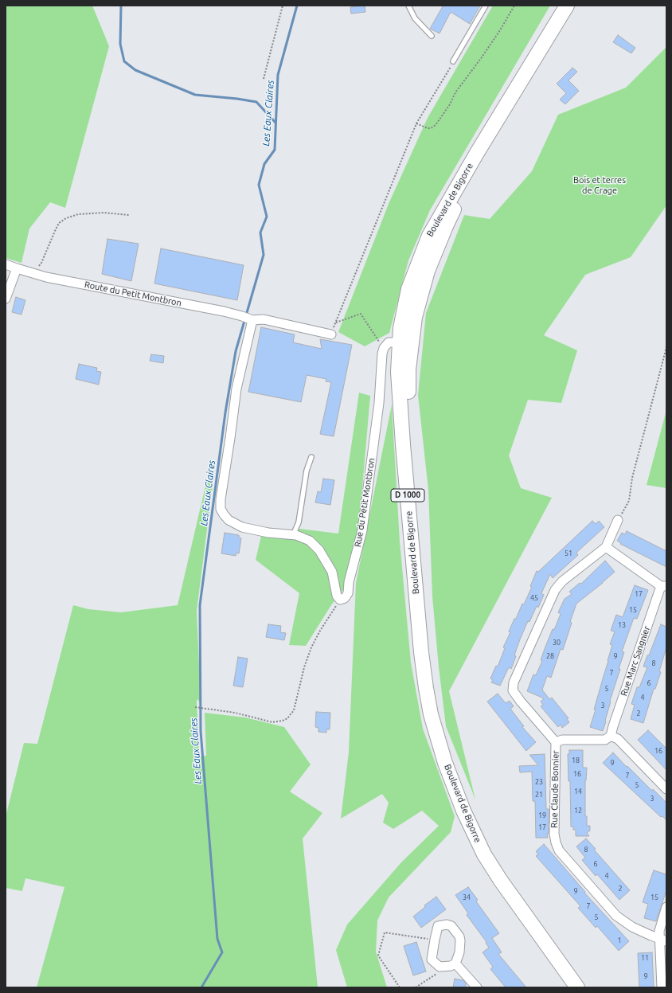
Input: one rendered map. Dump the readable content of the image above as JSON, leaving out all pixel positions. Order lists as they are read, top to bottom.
{
  "streets": {
    "main road": ["Boulevard de Bigorre", "D 1000"],
    "street": [
      "Route du Petit Montbron",
      "Rue du Petit Montbron",
      "Rue Marc Sangnier",
      "Rue Claude Bonnier"
    ]
  },
  "water": ["Les Eaux Claires"],
  "parks": ["Bois et terres de Crage"],
  "house_numbers": [
    "51",
    "17",
    "45",
    "15",
    "13",
    "30",
    "28",
    "9",
    "8",
    "7",
    "6",
    "5",
    "4",
    "3",
    "2",
    "16",
    "18",
    "9",
    "16",
    "7",
    "23",
    "5",
    "14",
    "21",
    "3",
    "12",
    "19",
    "17",
    "8",
    "6",
    "4",
    "2",
    "9",
    "34",
    "15",
    "7",
    "5",
    "1",
    "11",
    "9"
  ]
}
